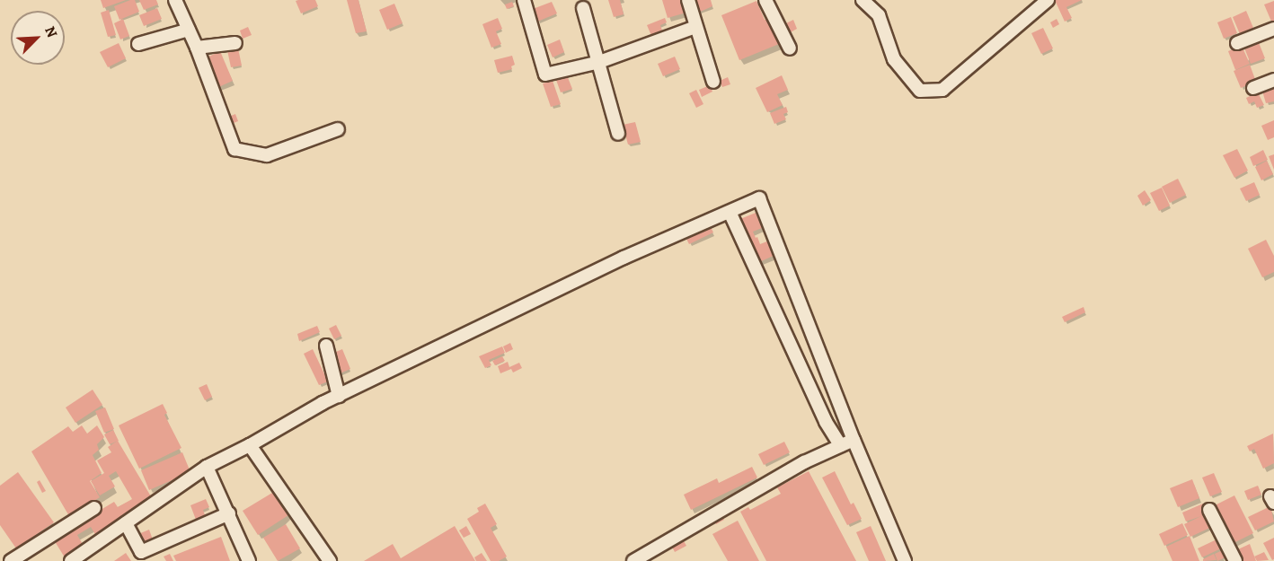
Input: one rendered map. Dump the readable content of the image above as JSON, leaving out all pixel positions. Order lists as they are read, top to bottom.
{
  "north": "top right"
}
